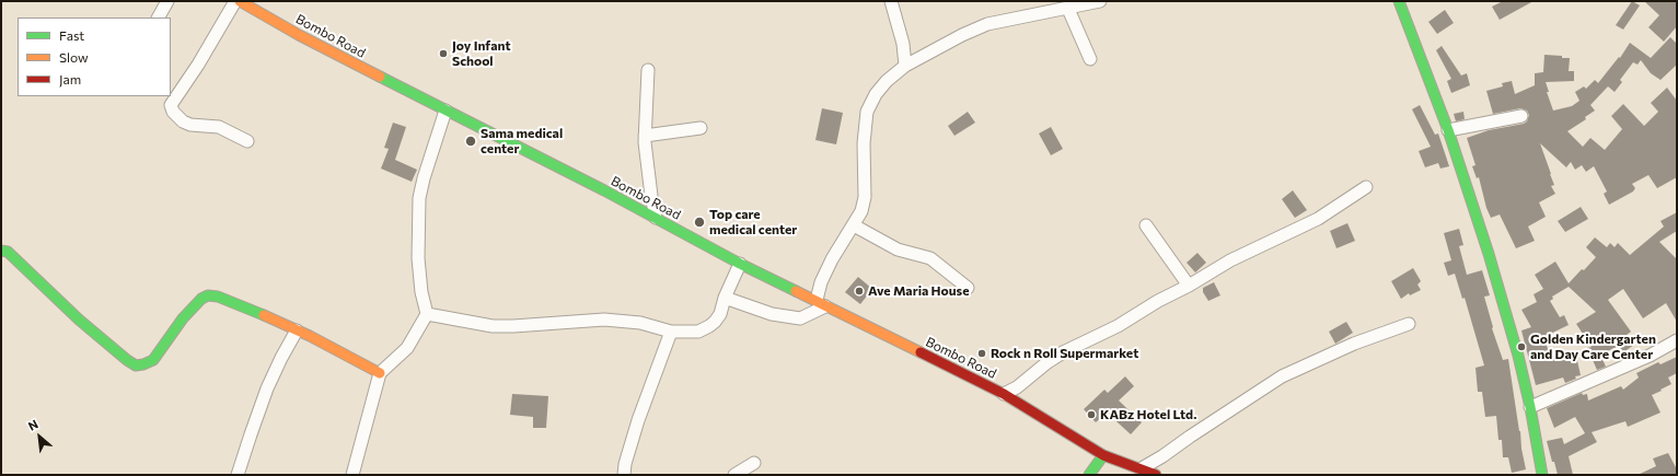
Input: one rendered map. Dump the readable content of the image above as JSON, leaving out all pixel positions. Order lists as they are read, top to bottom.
{
  "streets": {
    "main road": ["Bombo Road"]
  },
  "places": [
    "Joy Infant School",
    "Sama medical center",
    "Top care medical center",
    "Ave Maria House",
    "Golden Kindergarten and Day Care Center",
    "Rock n Roll Supermarket",
    "KABz Hotel Ltd."
  ],
  "legend": ["Fast", "Slow", "Jam"],
  "north": "top left"
}
